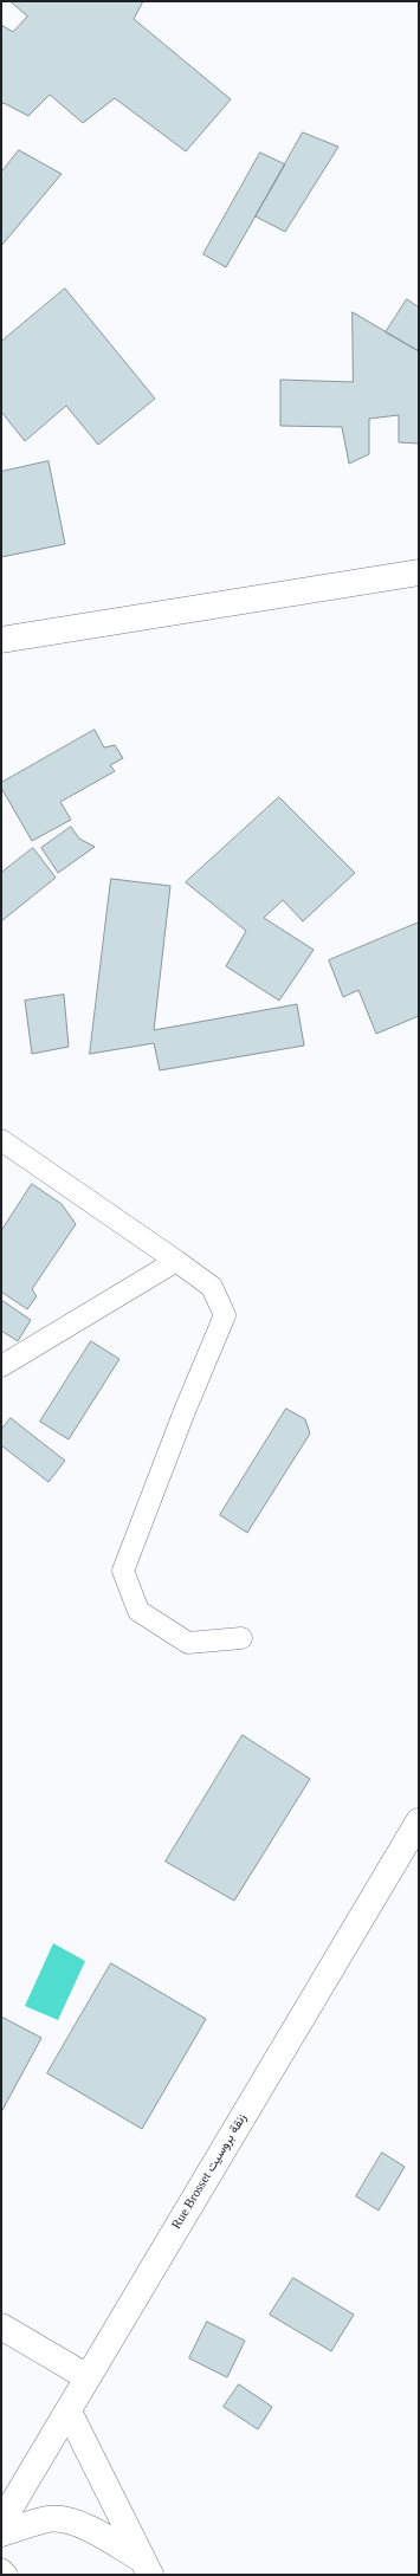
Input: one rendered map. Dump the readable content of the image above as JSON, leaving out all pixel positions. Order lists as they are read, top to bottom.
{
  "streets": {
    "street": ["Rue Brosset زنقة بروسيت"]
  }
}
